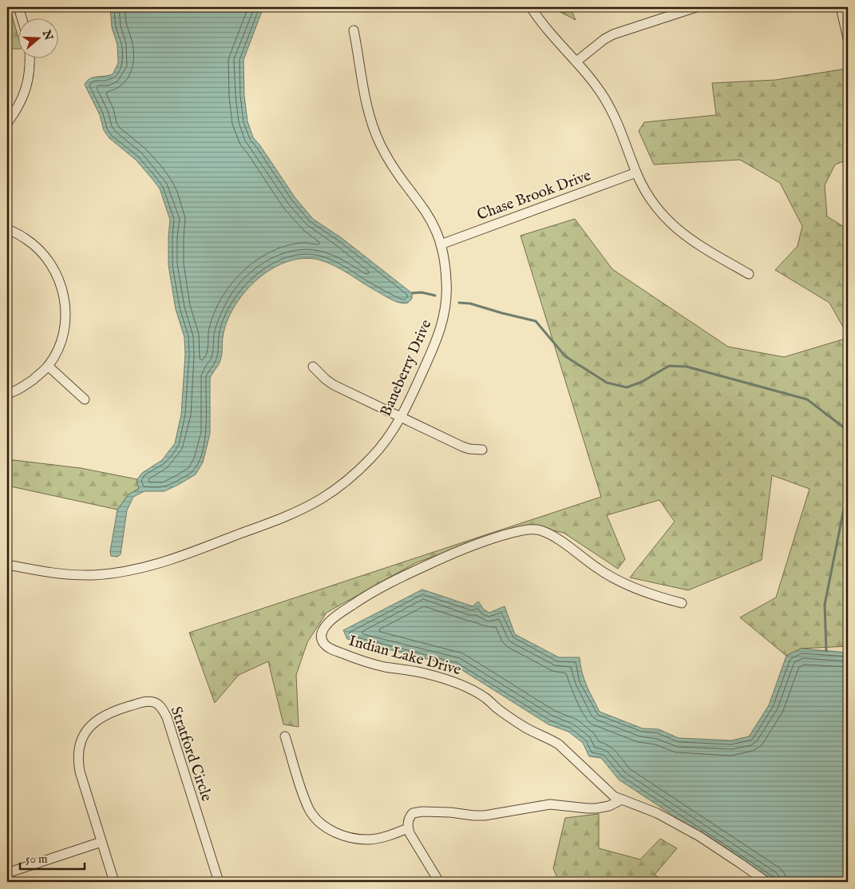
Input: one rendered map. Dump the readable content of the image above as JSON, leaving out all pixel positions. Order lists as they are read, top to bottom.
{
  "streets": {
    "street": [
      "Chase Brook Drive",
      "Baneberry Drive",
      "Indian Lake Drive",
      "Stratford Circle"
    ]
  },
  "crossings": [
    ["Chase Brook Drive", "Baneberry Drive"]
  ],
  "scale_bar": "50 m",
  "north": "right"
}
